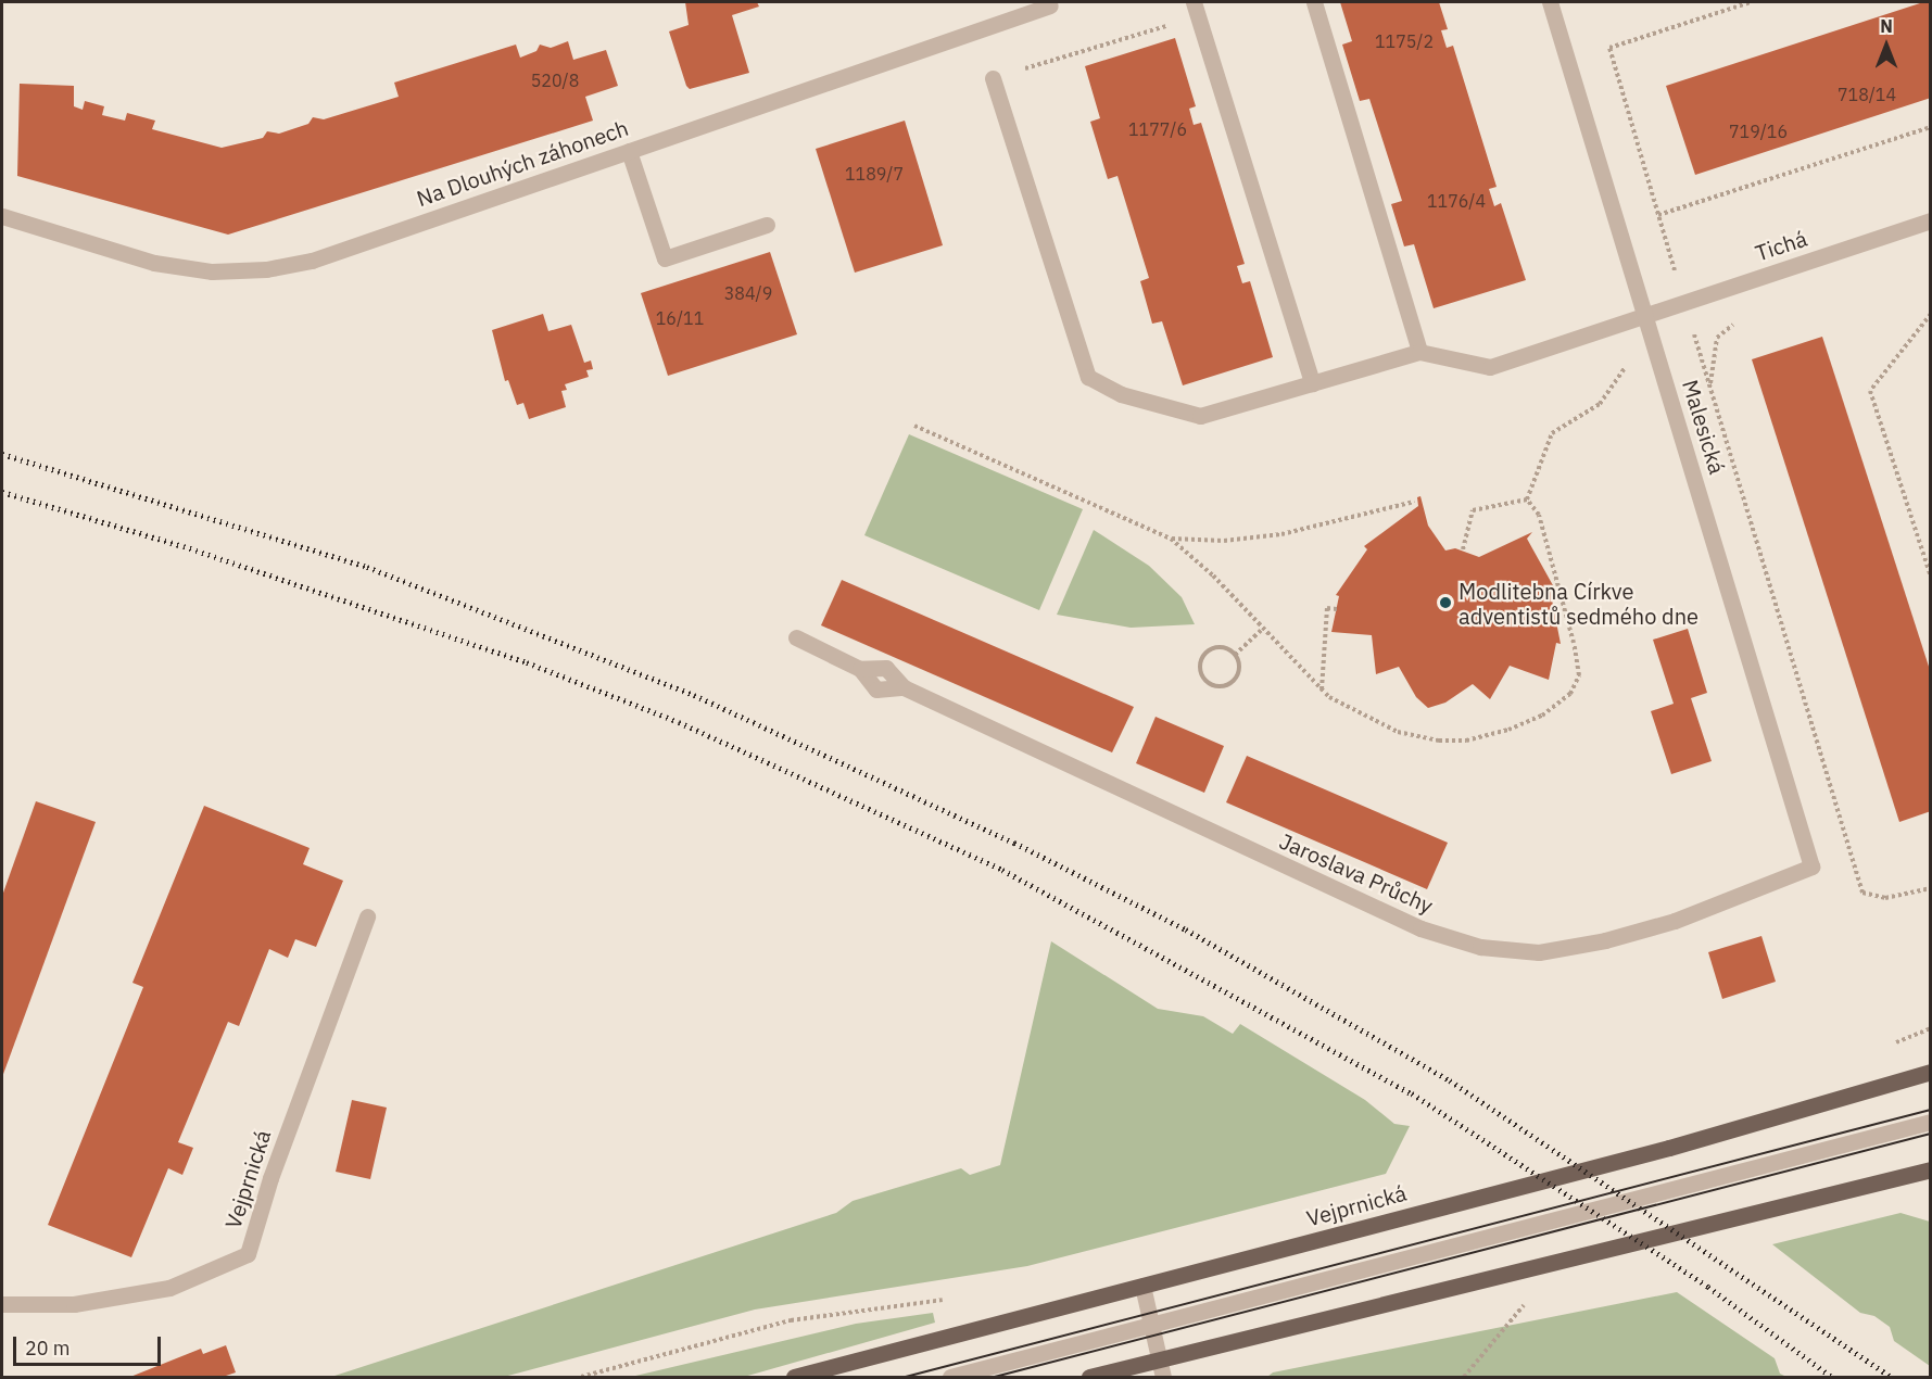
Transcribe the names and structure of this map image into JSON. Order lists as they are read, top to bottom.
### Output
{
  "streets": {
    "main road": ["Vejprnická"],
    "street": [
      "Na Dlouhých záhonech",
      "Tichá",
      "Malesická",
      "Jaroslava Průchy"
    ]
  },
  "crossings": [
    ["Tichá", "Malesická"],
    ["Malesická", "Jaroslava Průchy"]
  ],
  "places": ["Modlitebna Církve adventistů sedmého dne"],
  "house_numbers": [
    "1175/2",
    "520/8",
    "718/14",
    "1177/6",
    "719/16",
    "1189/7",
    "1176/4",
    "384/9",
    "16/11"
  ],
  "scale_bar": "20 m",
  "north": "top"
}
